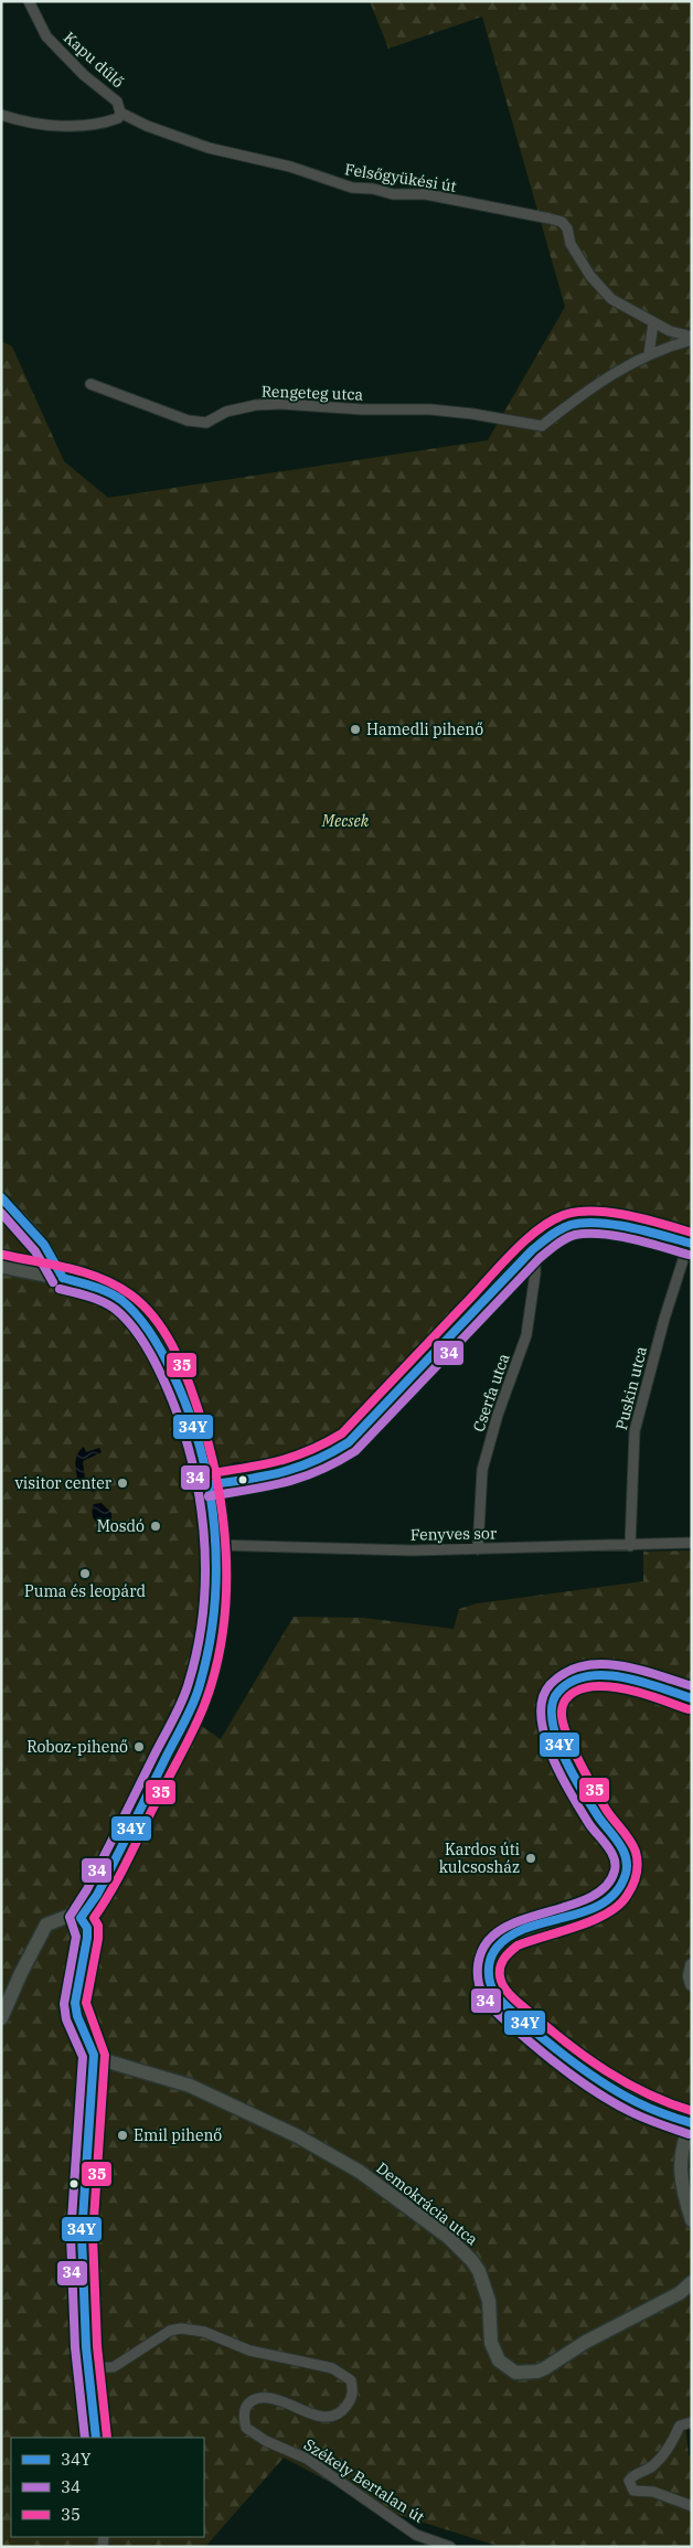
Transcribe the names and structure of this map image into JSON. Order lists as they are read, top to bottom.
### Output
{
  "streets": {
    "street": [
      "Kapu dűlő",
      "Felsőgyükési út",
      "Rengeteg utca",
      "Puskin utca",
      "Cserfa utca",
      "Fenyves sor",
      "Demokrácia utca",
      "Székely Bertalan út"
    ]
  },
  "crossings": [
    ["Kapu dűlő", "Felsőgyükési út"],
    ["Puskin utca", "Fenyves sor"],
    ["Cserfa utca", "Fenyves sor"]
  ],
  "parks": ["Mecsek"],
  "places": [
    "Hamedli pihenő",
    "visitor center",
    "Mosdó",
    "Puma és leopárd",
    "Roboz-pihenő",
    "Kardos úti kulcsosház",
    "Emil pihenő"
  ],
  "lines": ["transit line 34Y", "transit line 35", "transit line 34"],
  "legend": ["34Y", "34", "35"]
}
